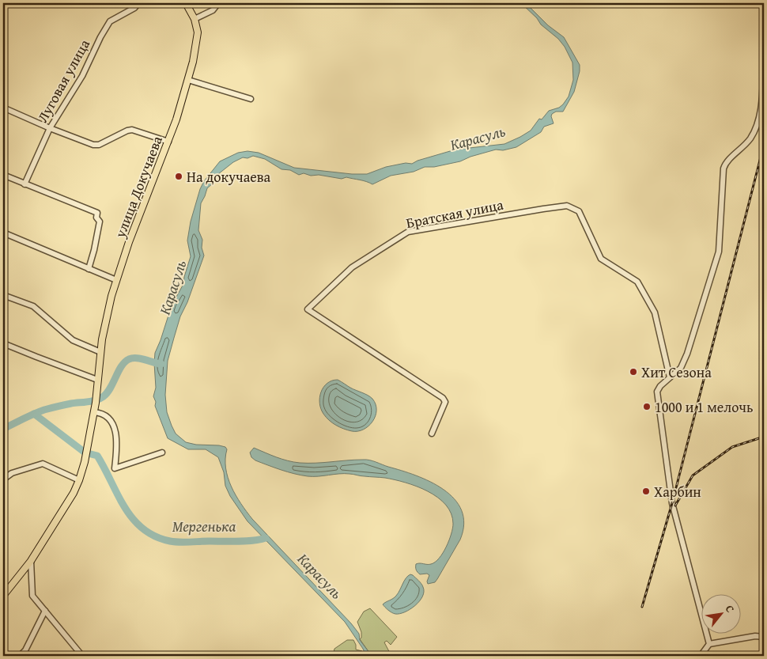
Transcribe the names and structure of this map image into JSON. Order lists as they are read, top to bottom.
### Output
{
  "streets": {
    "main road": ["улица Докучаева"],
    "street": ["Луговая улица", "Братская улица"]
  },
  "water": ["Карасуль", "Мергенька"],
  "places": [
    "На докучаева",
    "Хит Сезона",
    "1000 и 1 мелочь",
    "Харбин"
  ],
  "north": "top right"
}
